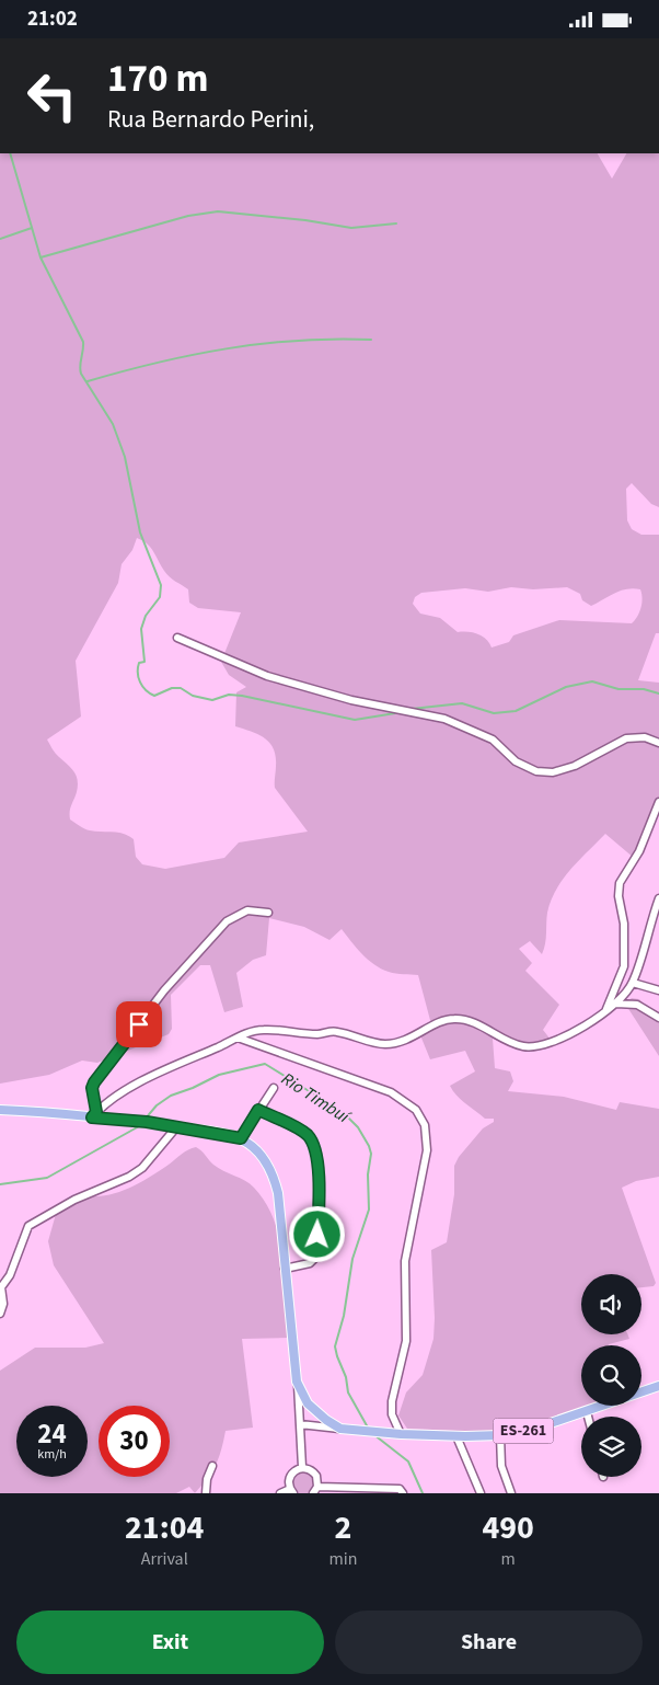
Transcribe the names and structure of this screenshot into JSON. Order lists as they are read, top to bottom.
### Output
{
  "streets": {
    "main road": ["ES-261"]
  },
  "water": ["Rio Timbuí"],
  "page": {
    "status": "21:02",
    "turn": ["170 m", "Rua Bernardo Perini,"],
    "speed": "24 km/h",
    "limit": "30",
    "eta": [
      "21:04",
      "Arrival",
      "2",
      "min",
      "490",
      "m"
    ],
    "buttons": ["Exit", "Share"]
  }
}
